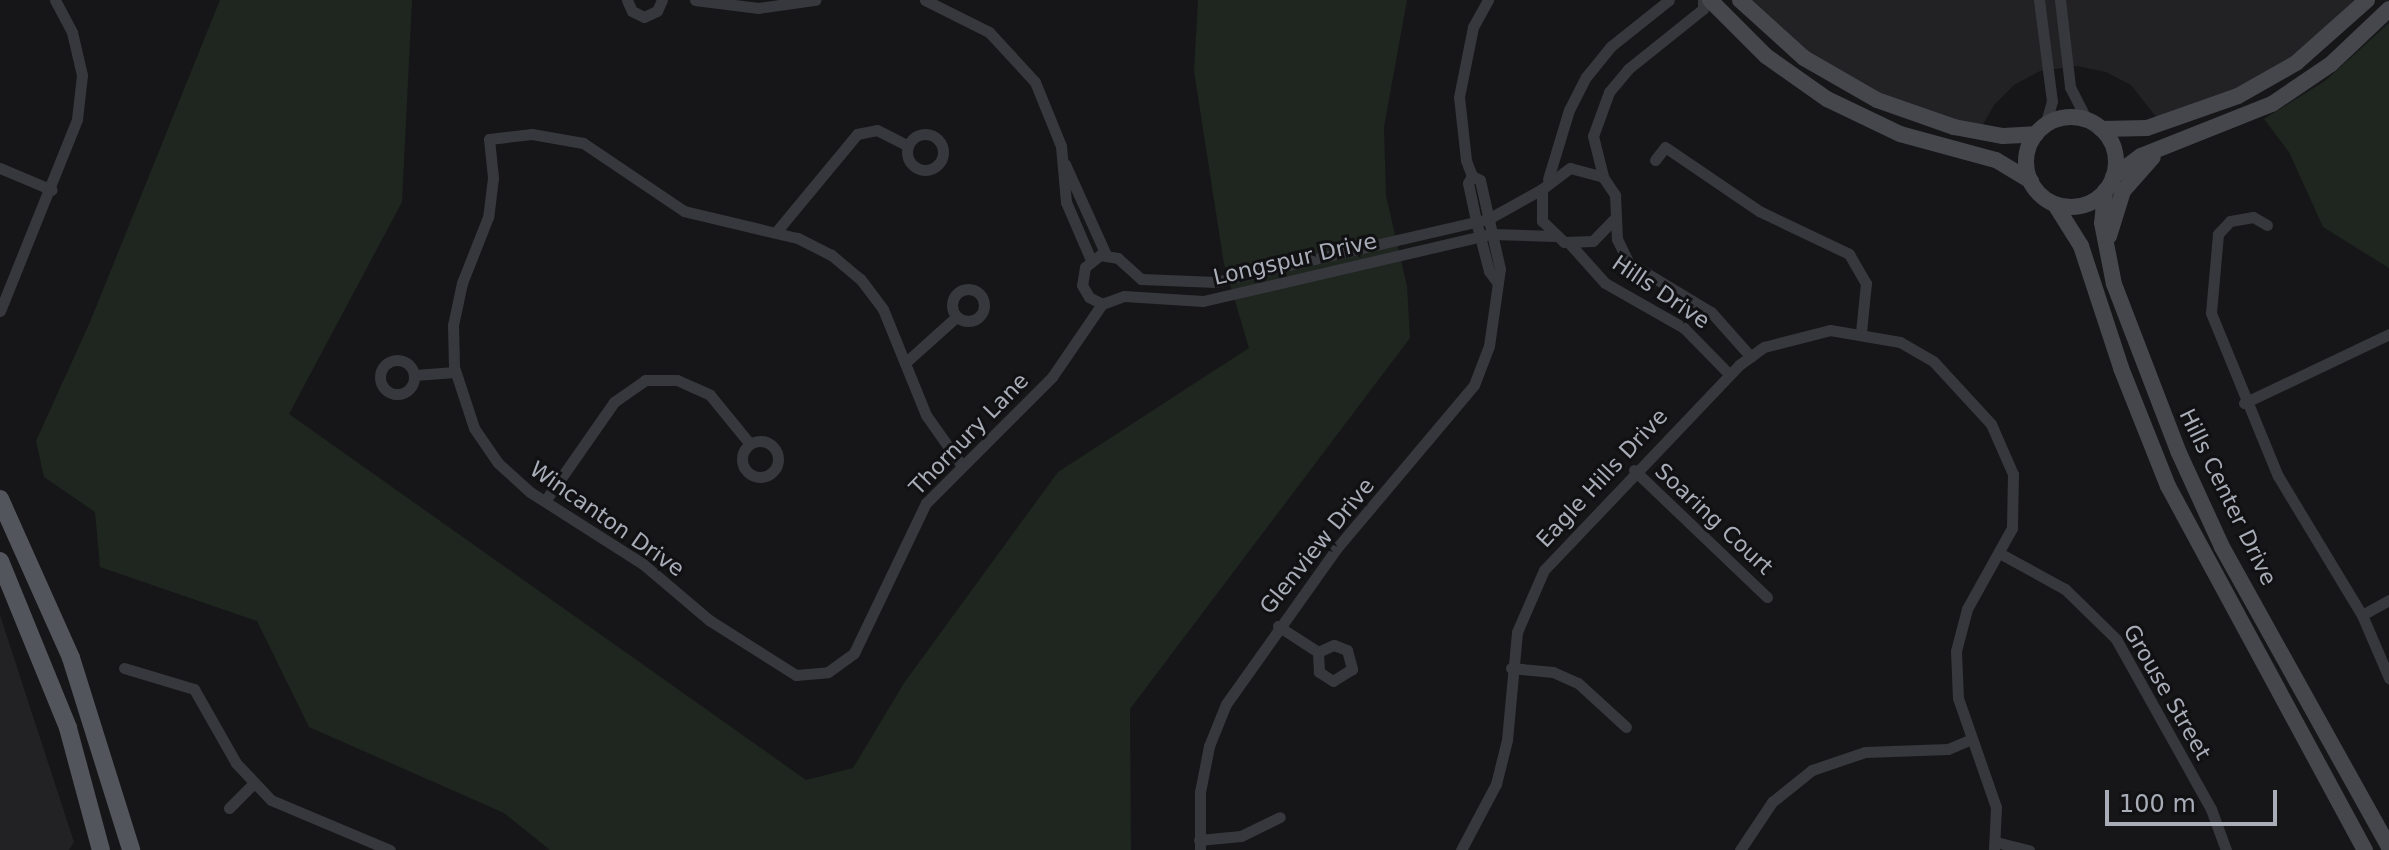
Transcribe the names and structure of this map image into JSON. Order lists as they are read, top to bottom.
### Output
{
  "streets": {
    "main road": ["Hills Center Drive"],
    "street": [
      "Longspur Drive",
      "Hills Drive",
      "Thornury Lane",
      "Eagle Hills Drive",
      "Wincanton Drive",
      "Soaring Court",
      "Glenview Drive",
      "Grouse Street"
    ]
  },
  "crossings": [
    ["Longspur Drive", "Hills Drive"],
    ["Longspur Drive", "Thornury Lane"],
    ["Longspur Drive", "Glenview Drive"],
    ["Hills Drive", "Eagle Hills Drive"],
    ["Thornury Lane", "Wincanton Drive"],
    ["Eagle Hills Drive", "Soaring Court"],
    ["Eagle Hills Drive", "Grouse Street"]
  ],
  "scale_bar": "100 m"
}
